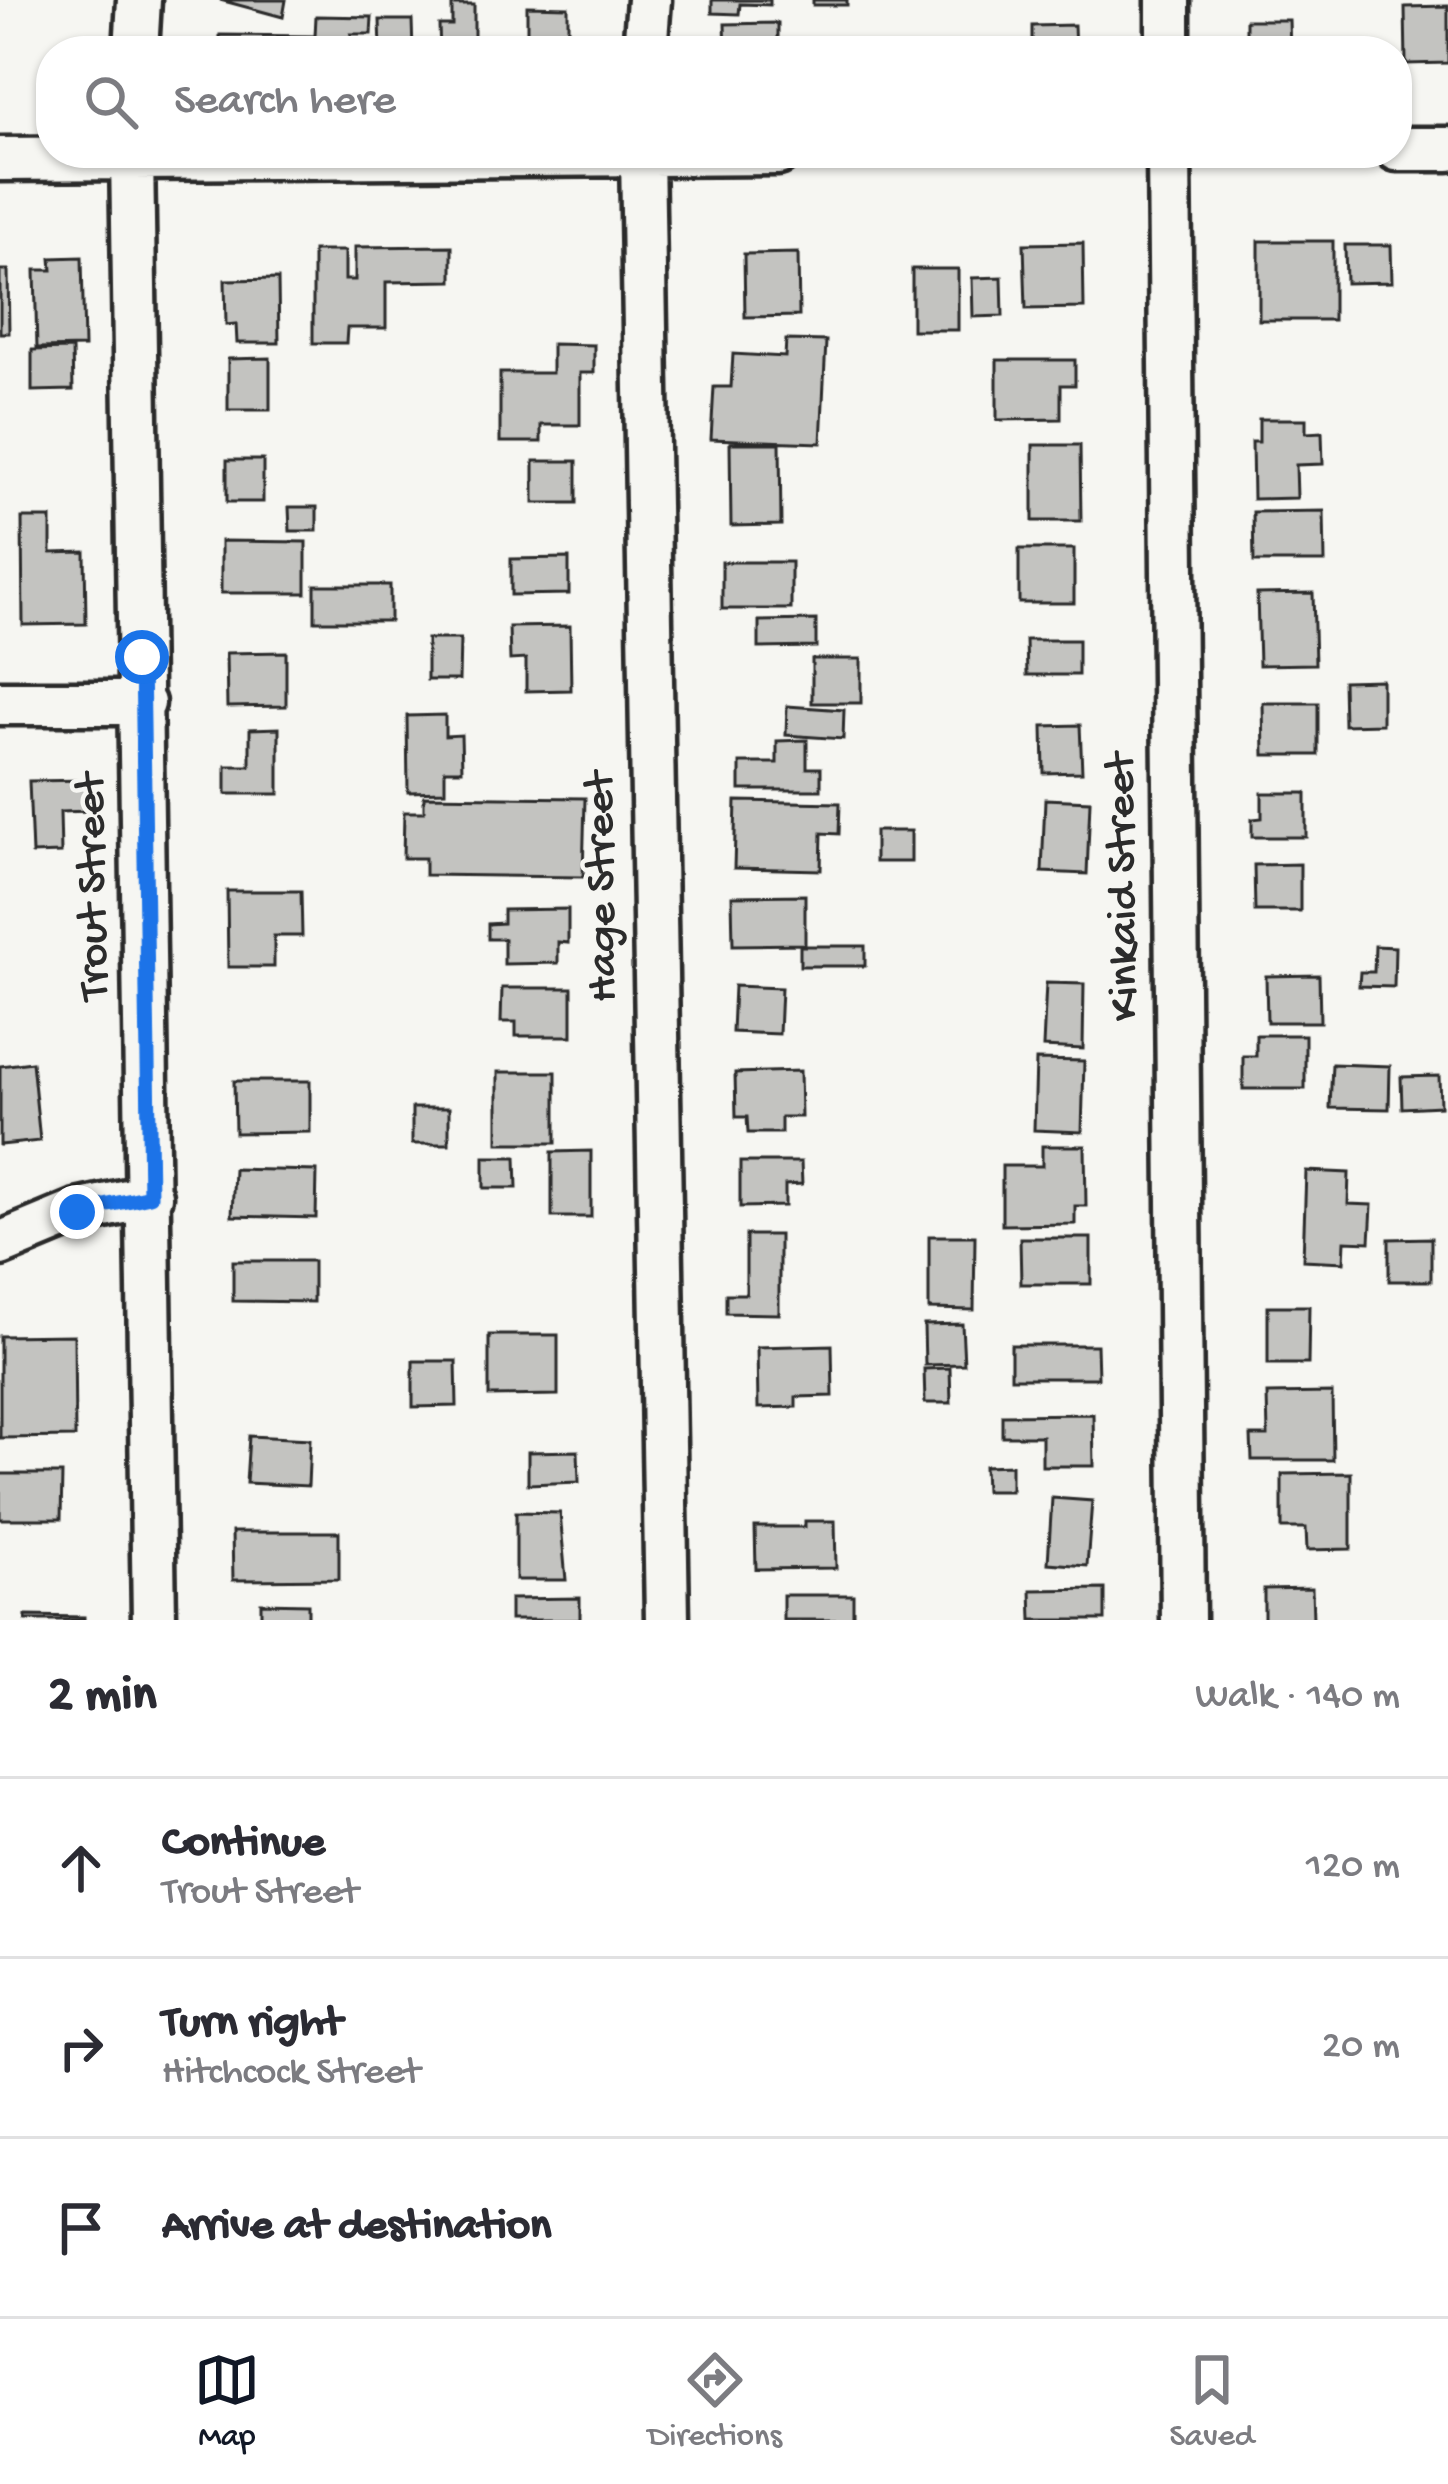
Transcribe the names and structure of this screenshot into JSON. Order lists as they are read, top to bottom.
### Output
{
  "streets": {
    "street": ["Trout Street", "Hage Street", "Kinkaid Street"]
  },
  "page": {
    "search": "Search here",
    "heading": ["2 min", "Walk · 140 m"],
    "list": [
      ["Continue", "Trout Street", "120 m"],
      ["Turn right", "Hitchcock Street", "20 m"],
      "Arrive at destination"
    ],
    "nav": ["Map", "Directions", "Saved"]
  }
}
